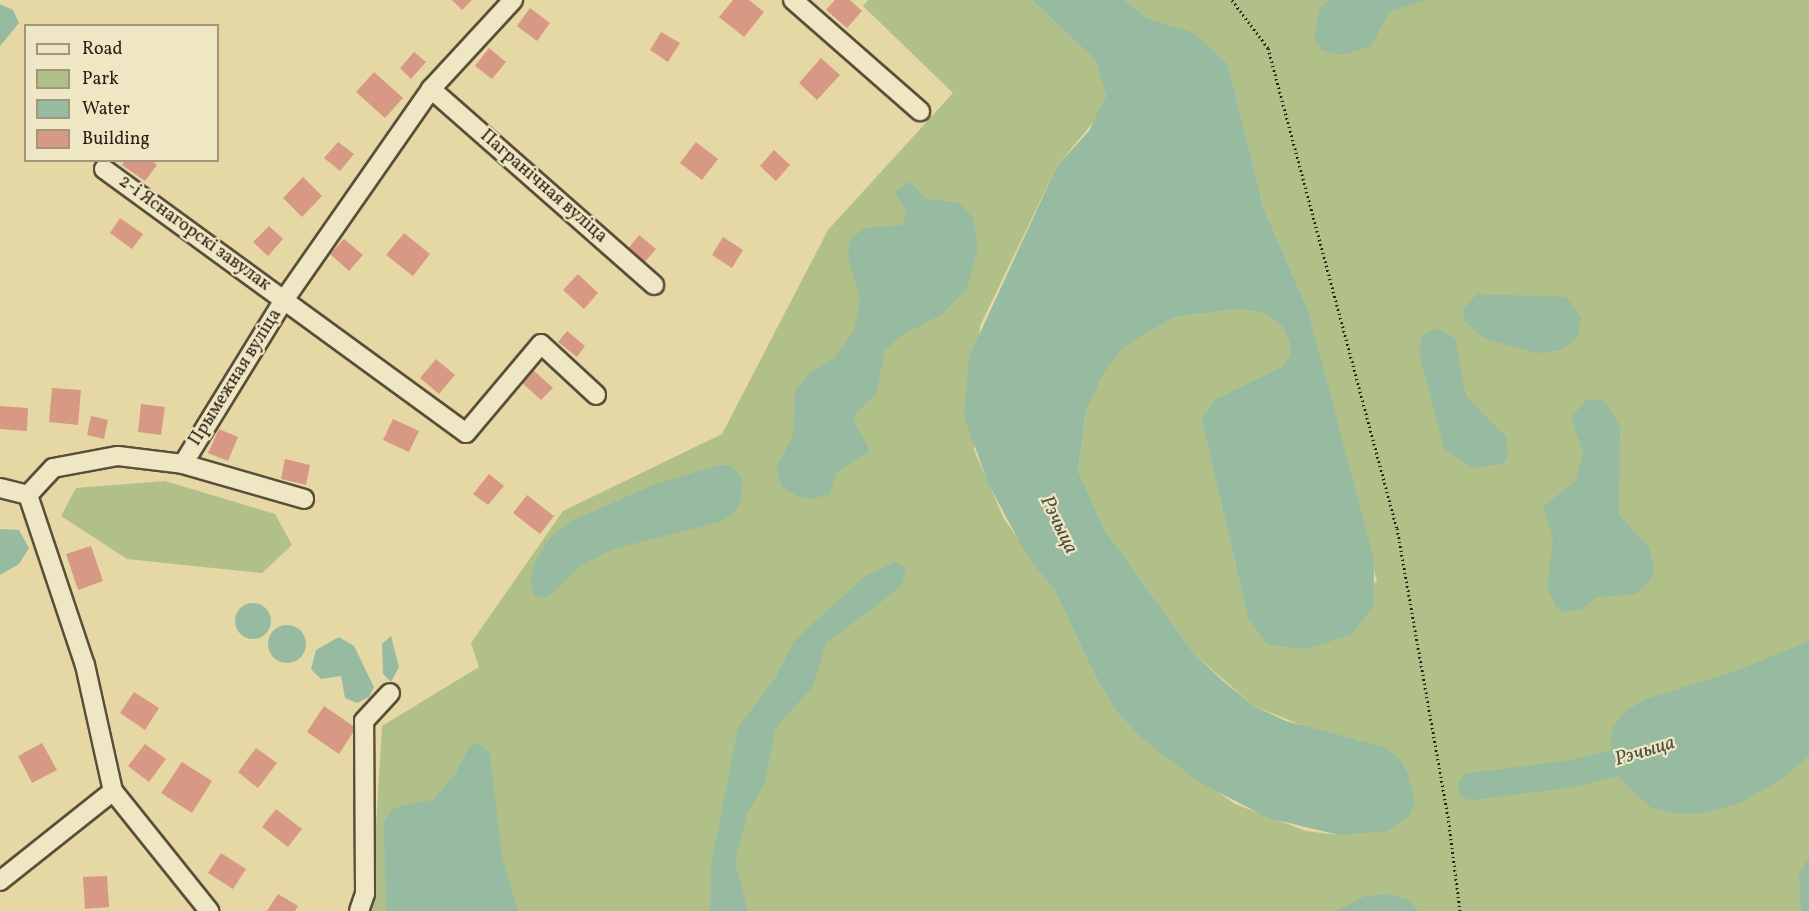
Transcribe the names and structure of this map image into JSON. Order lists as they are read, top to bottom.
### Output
{
  "streets": {
    "street": ["Пагранічная вуліца", "2-і Яснагорскі завулак", "Прымежная вуліца"]
  },
  "crossings": [
    ["Пагранічная вуліца", "Прымежная вуліца"],
    ["2-і Яснагорскі завулак", "Прымежная вуліца"]
  ],
  "water": ["Рэчыца"],
  "legend": [
    "Road",
    "Park",
    "Water",
    "Building"
  ]
}
